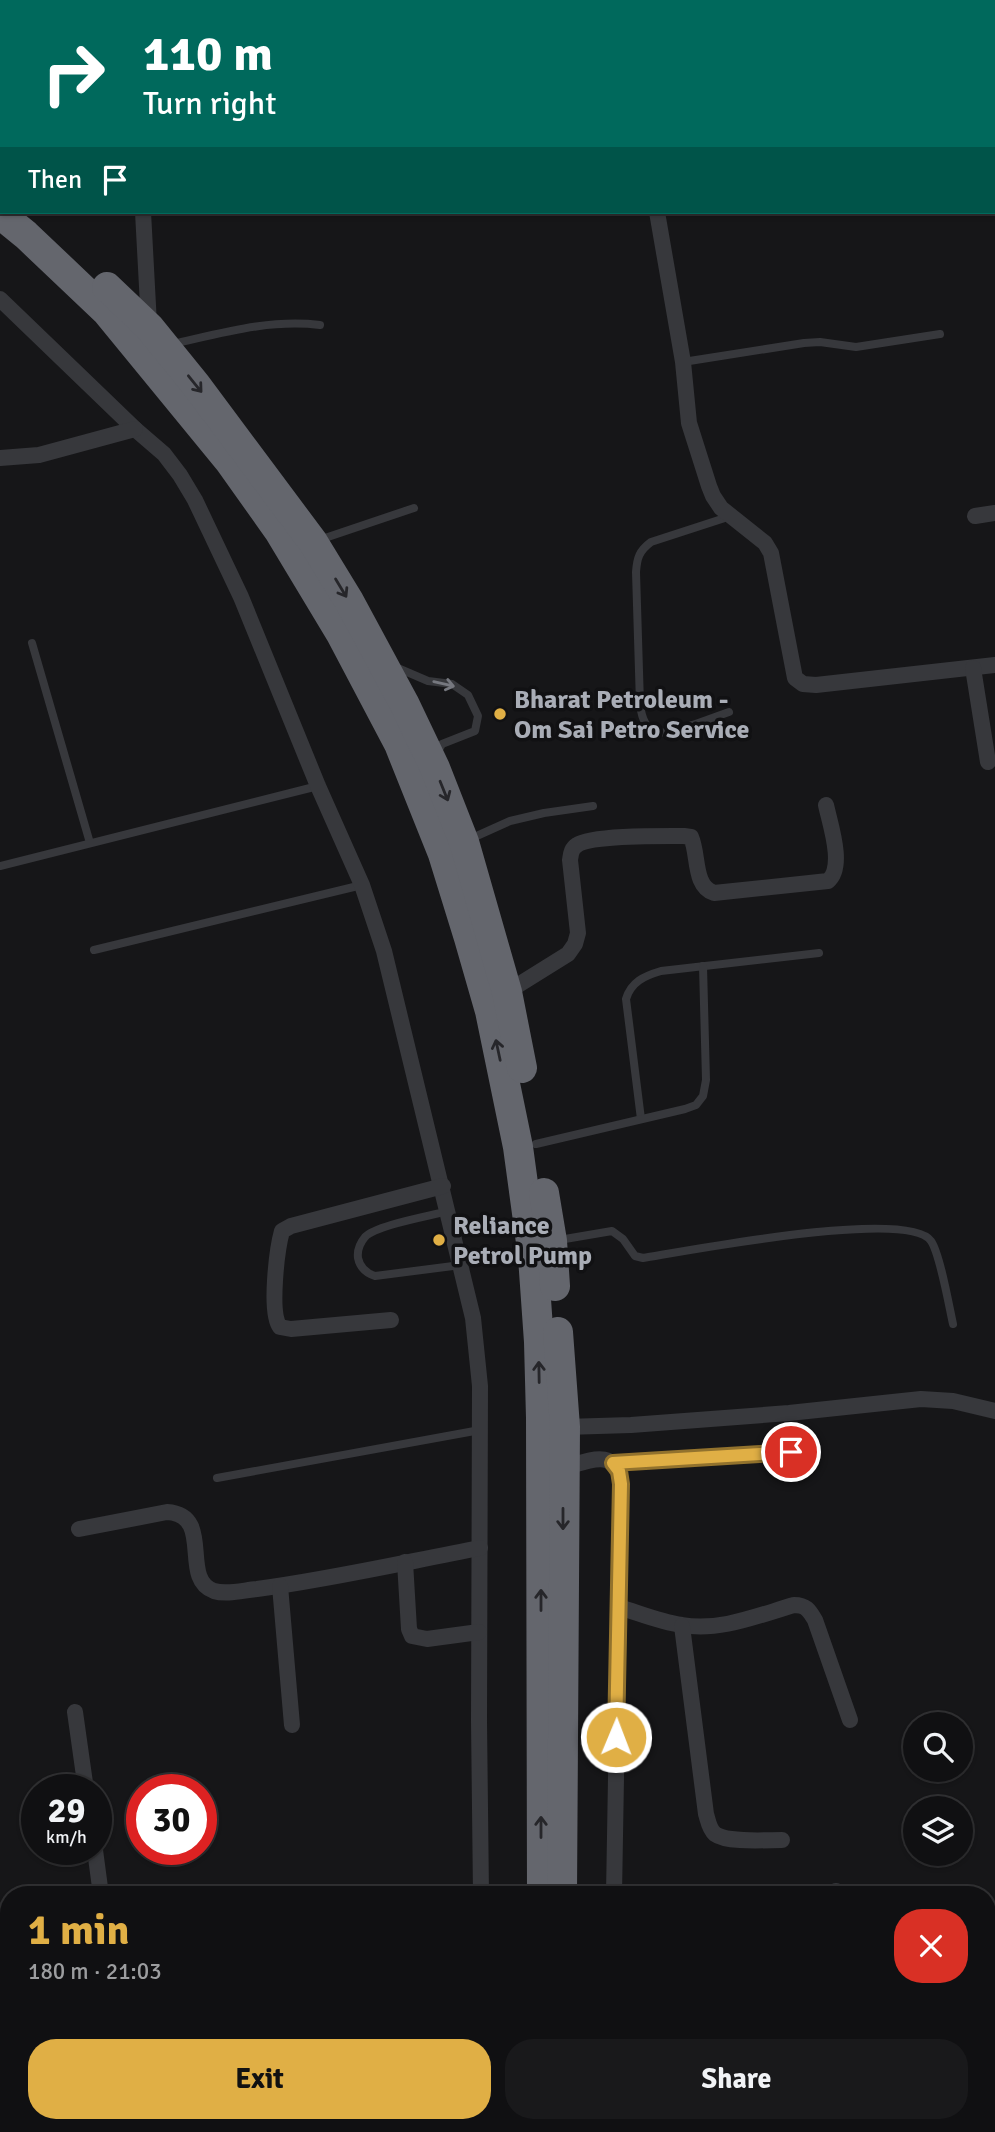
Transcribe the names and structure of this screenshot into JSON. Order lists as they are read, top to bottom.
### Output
{
  "places": ["Bharat Petroleum - Om Sai Petro Service", "Reliance Petrol Pump"],
  "page": {
    "turn": ["110 m", "Turn right"],
    "then": "Then",
    "speed": "29 km/h",
    "limit": "30",
    "heading": ["1 min", "180 m · 21:03"],
    "buttons": ["Exit", "Share"]
  }
}
